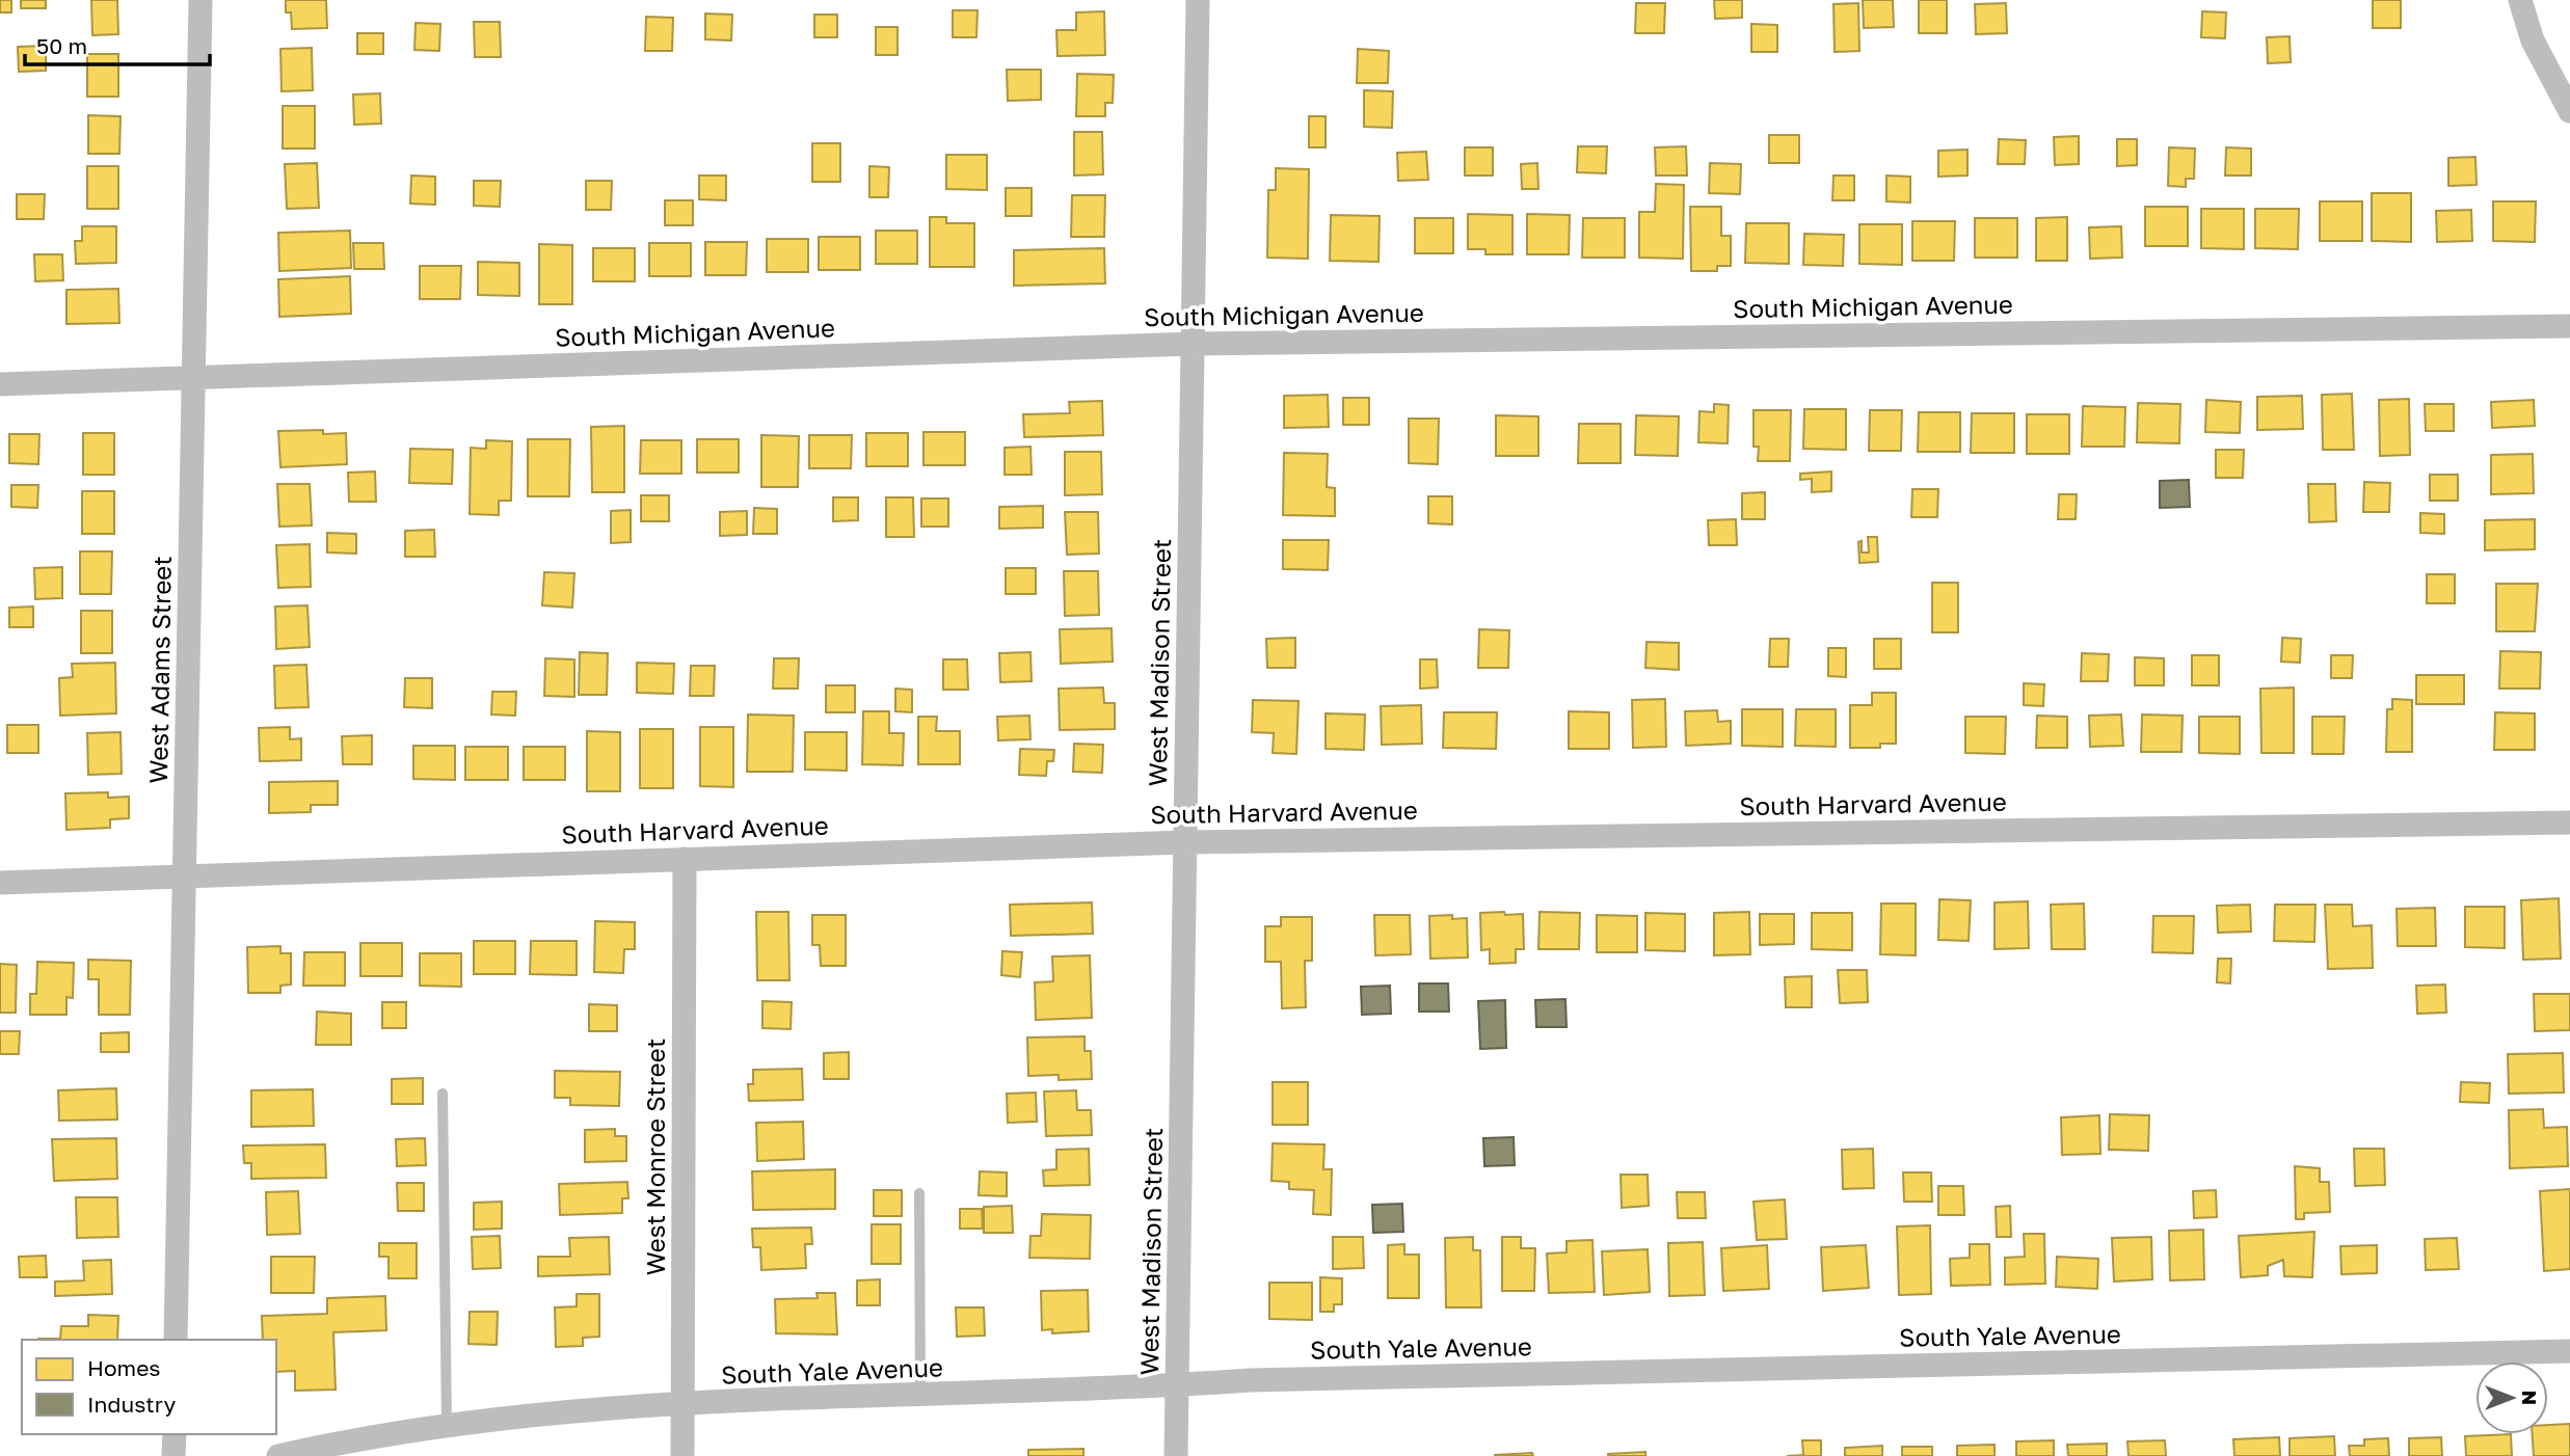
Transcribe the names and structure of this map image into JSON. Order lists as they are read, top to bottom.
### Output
{
  "streets": {
    "street": [
      "South Michigan Avenue",
      "West Madison Street",
      "West Adams Street",
      "South Harvard Avenue",
      "West Monroe Street",
      "South Yale Avenue"
    ]
  },
  "crossings": [
    ["South Michigan Avenue", "West Madison Street"],
    ["South Michigan Avenue", "West Adams Street"],
    ["West Madison Street", "South Harvard Avenue"],
    ["West Madison Street", "South Yale Avenue"],
    ["West Adams Street", "South Harvard Avenue"],
    ["South Harvard Avenue", "West Monroe Street"],
    ["West Monroe Street", "South Yale Avenue"]
  ],
  "legend": ["Homes", "Industry"],
  "scale_bar": "50 m",
  "north": "right"
}
